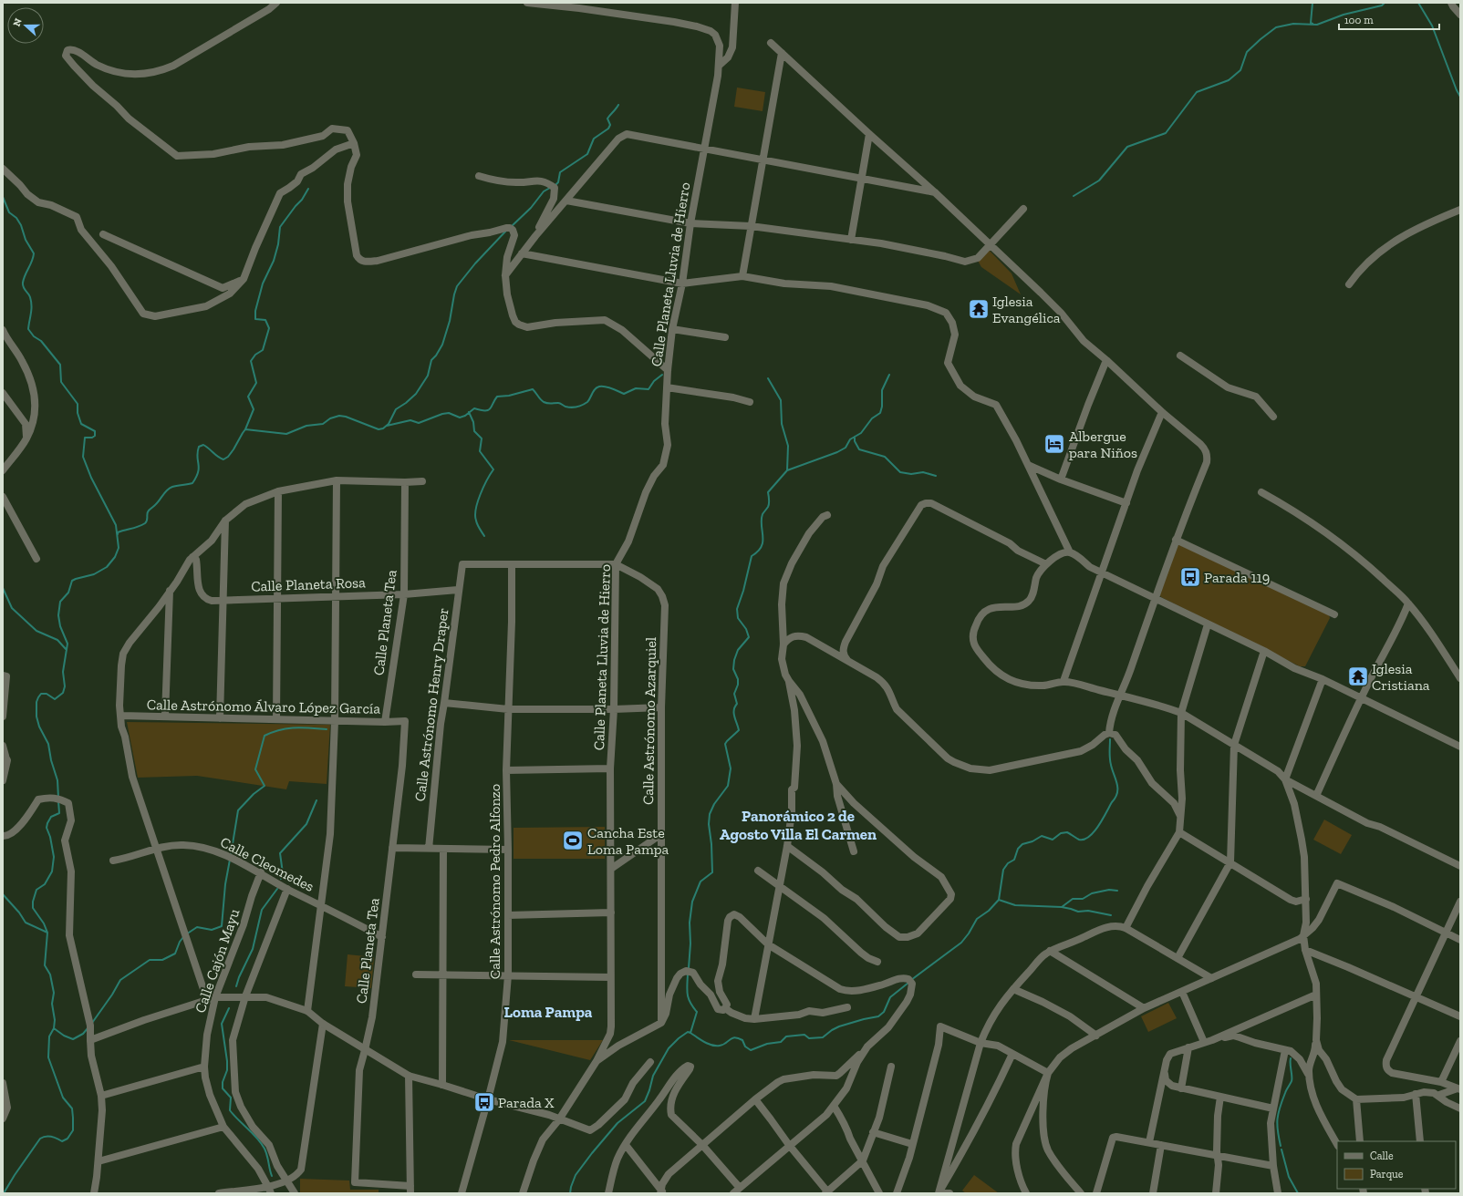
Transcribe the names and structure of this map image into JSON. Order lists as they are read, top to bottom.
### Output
{
  "streets": {
    "street": [
      "Calle Planeta Lluvia de Hierro",
      "Calle Planeta Rosa",
      "Calle Planeta Tea",
      "Calle Astrónomo Henry Draper",
      "Calle Astrónomo Álvaro López García",
      "Calle Astrónomo Azarquiel",
      "Calle Cleomedes",
      "Calle Astrónomo Pedro Alfonzo",
      "Calle Cajón Mayu"
    ]
  },
  "crossings": [
    ["Calle Planeta Lluvia de Hierro", "Calle Astrónomo Azarquiel"],
    ["Calle Planeta Rosa", "Calle Planeta Tea"],
    ["Calle Planeta Rosa", "Calle Astrónomo Henry Draper"],
    ["Calle Planeta Tea", "Calle Astrónomo Álvaro López García"],
    ["Calle Planeta Tea", "Calle Cleomedes"],
    ["Calle Astrónomo Henry Draper", "Calle Astrónomo Pedro Alfonzo"],
    ["Calle Cleomedes", "Calle Cajón Mayu"]
  ],
  "districts": ["Panorámico 2 de Agosto Villa El Carmen", "Loma Pampa"],
  "places": {
    "temple": ["Iglesia Evangélica", "Iglesia Cristiana"],
    "hotel": ["Albergue para Niños"],
    "bus stop": ["Parada 119", "Parada X"],
    "sports": ["Cancha Este Loma Pampa"]
  },
  "legend": ["Calle", "Parque"],
  "scale_bar": "100 m",
  "north": "left"
}
